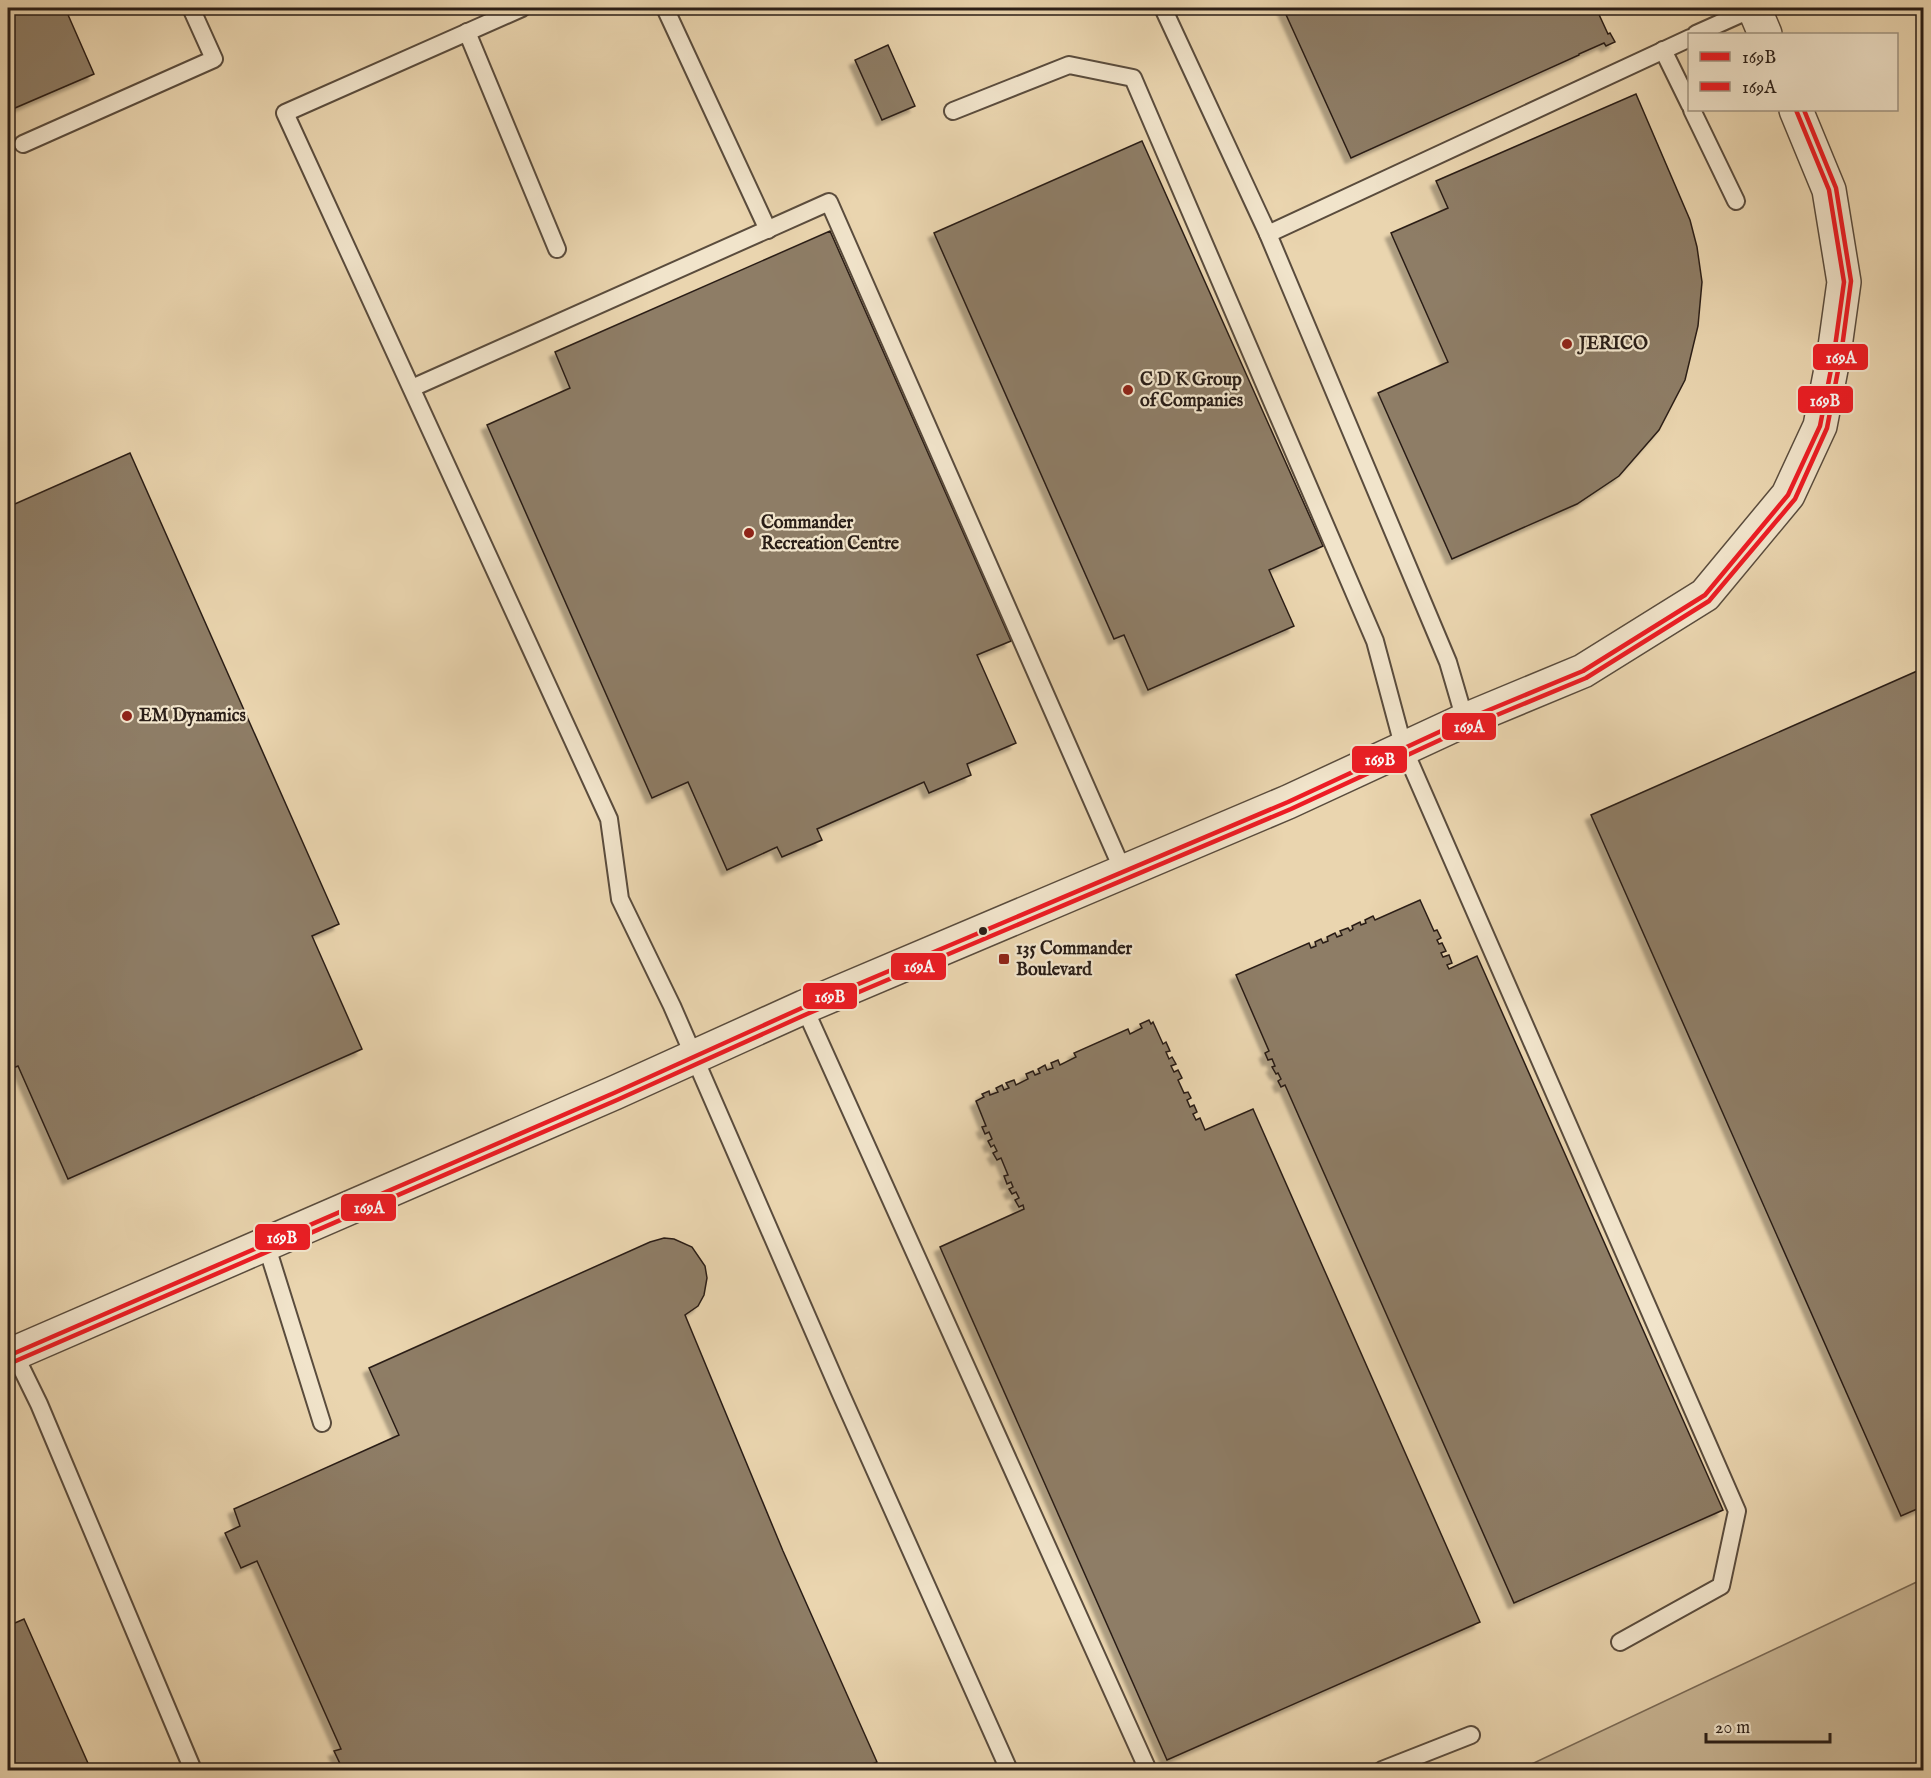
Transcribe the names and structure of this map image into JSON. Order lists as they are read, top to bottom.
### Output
{
  "places": {
    "other": [
      "JERICO",
      "C D K Group of Companies",
      "Commander Recreation Centre",
      "EM Dynamics"
    ],
    "transit": ["135 Commander Boulevard"]
  },
  "lines": ["transit line 169B", "transit line 169A"],
  "legend": ["169B", "169A"],
  "scale_bar": "20 m"
}
